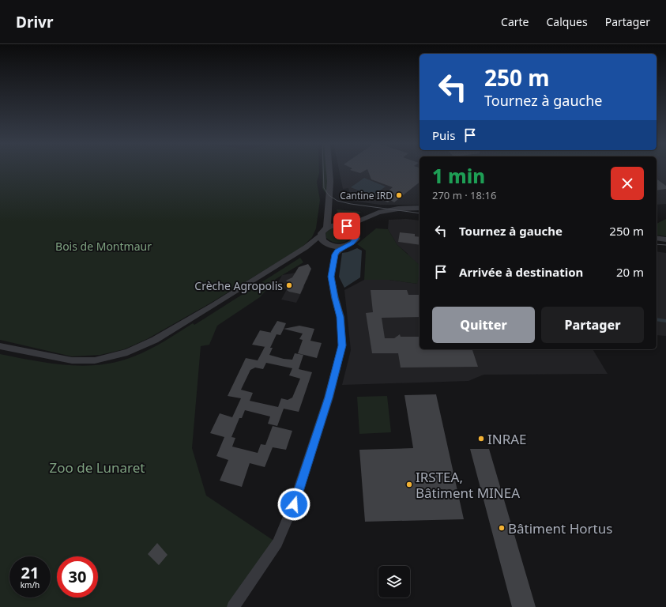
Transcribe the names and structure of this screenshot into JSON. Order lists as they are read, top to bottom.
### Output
{
  "parks": ["Bois de Montmaur", "Zoo de Lunaret"],
  "places": [
    "Cantine IRD",
    "Crèche Agropolis",
    "INRAE",
    "IRSTEA, Bâtiment MINEA",
    "Bâtiment Hortus"
  ],
  "page": {
    "header": "Drivr",
    "nav": ["Carte", "Calques", "Partager"],
    "turn": ["250 m", "Tournez à gauche"],
    "then": "Puis",
    "heading": ["1 min", "270 m · 18:16"],
    "list": [
      {
        "name": "Tournez à gauche",
        "value": "250 m"
      },
      {
        "name": "Arrivée à destination",
        "value": "20 m"
      }
    ],
    "buttons": ["Quitter", "Partager"],
    "speed": "21 km/h",
    "limit": "30"
  }
}
